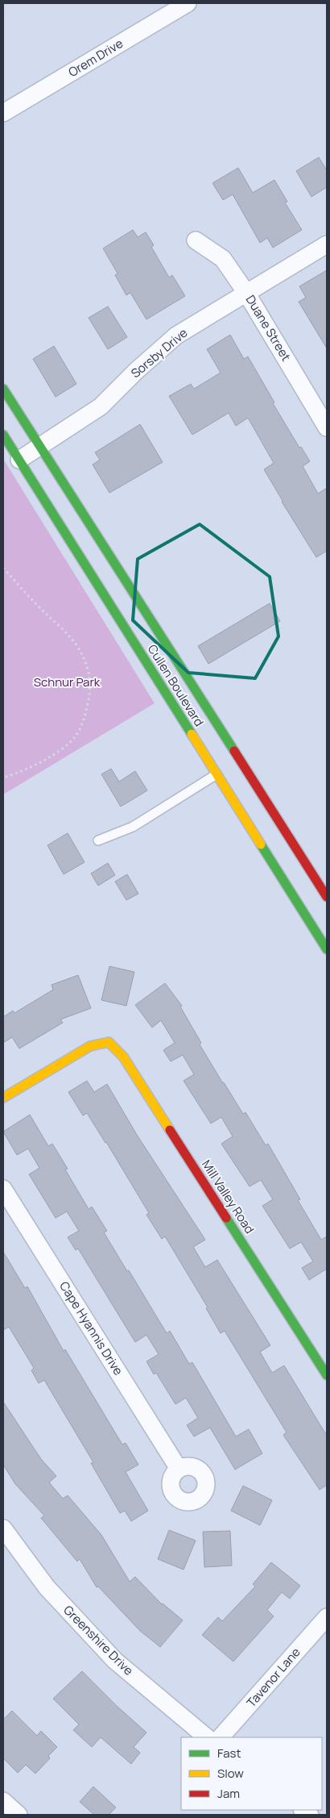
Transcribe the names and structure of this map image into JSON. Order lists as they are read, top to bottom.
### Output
{
  "streets": {
    "main road": ["Cullen Boulevard", "Mill Valley Road"],
    "street": [
      "Orem Drive",
      "Duane Street",
      "Sorsby Drive",
      "Cape Hyannis Drive",
      "Greenshire Drive",
      "Tavenor Lane"
    ]
  },
  "crossings": [
    ["Duane Street", "Sorsby Drive"],
    ["Sorsby Drive", "Cullen Boulevard"]
  ],
  "parks": ["Schnur Park"],
  "legend": ["Fast", "Slow", "Jam"]
}
